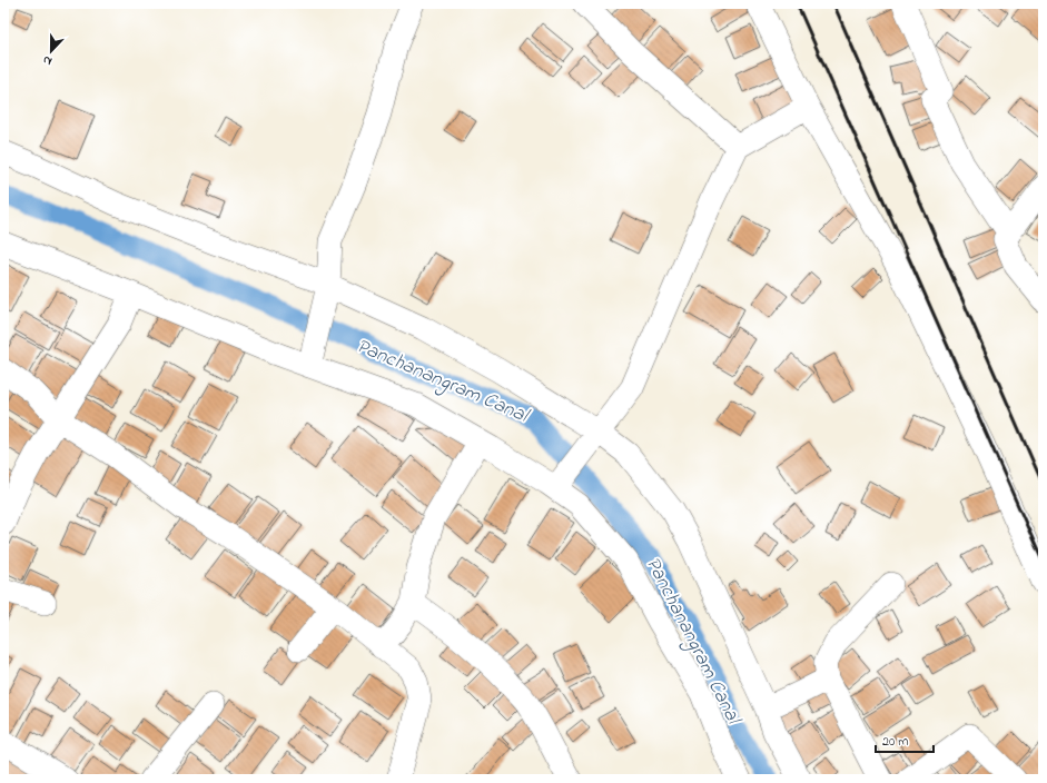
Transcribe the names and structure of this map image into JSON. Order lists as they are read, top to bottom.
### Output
{
  "water": ["Panchanangram Canal"],
  "scale_bar": "20 m",
  "north": "bottom"
}
